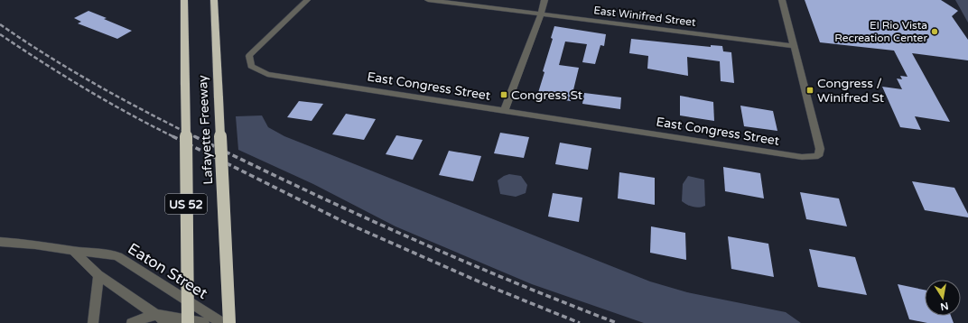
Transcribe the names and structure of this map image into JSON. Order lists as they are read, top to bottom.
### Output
{
  "streets": {
    "highway": ["Lafayette Freeway", "US 52"],
    "street": ["East Winifred Street", "East Congress Street", "Eaton Street"]
  },
  "crossings": [
    ["East Winifred Street", "East Congress Street"]
  ],
  "places": {
    "other": ["El Rio Vista Recreation Center"],
    "transit": ["Congress / Winifred St", "Congress St"]
  },
  "north": "bottom"
}
